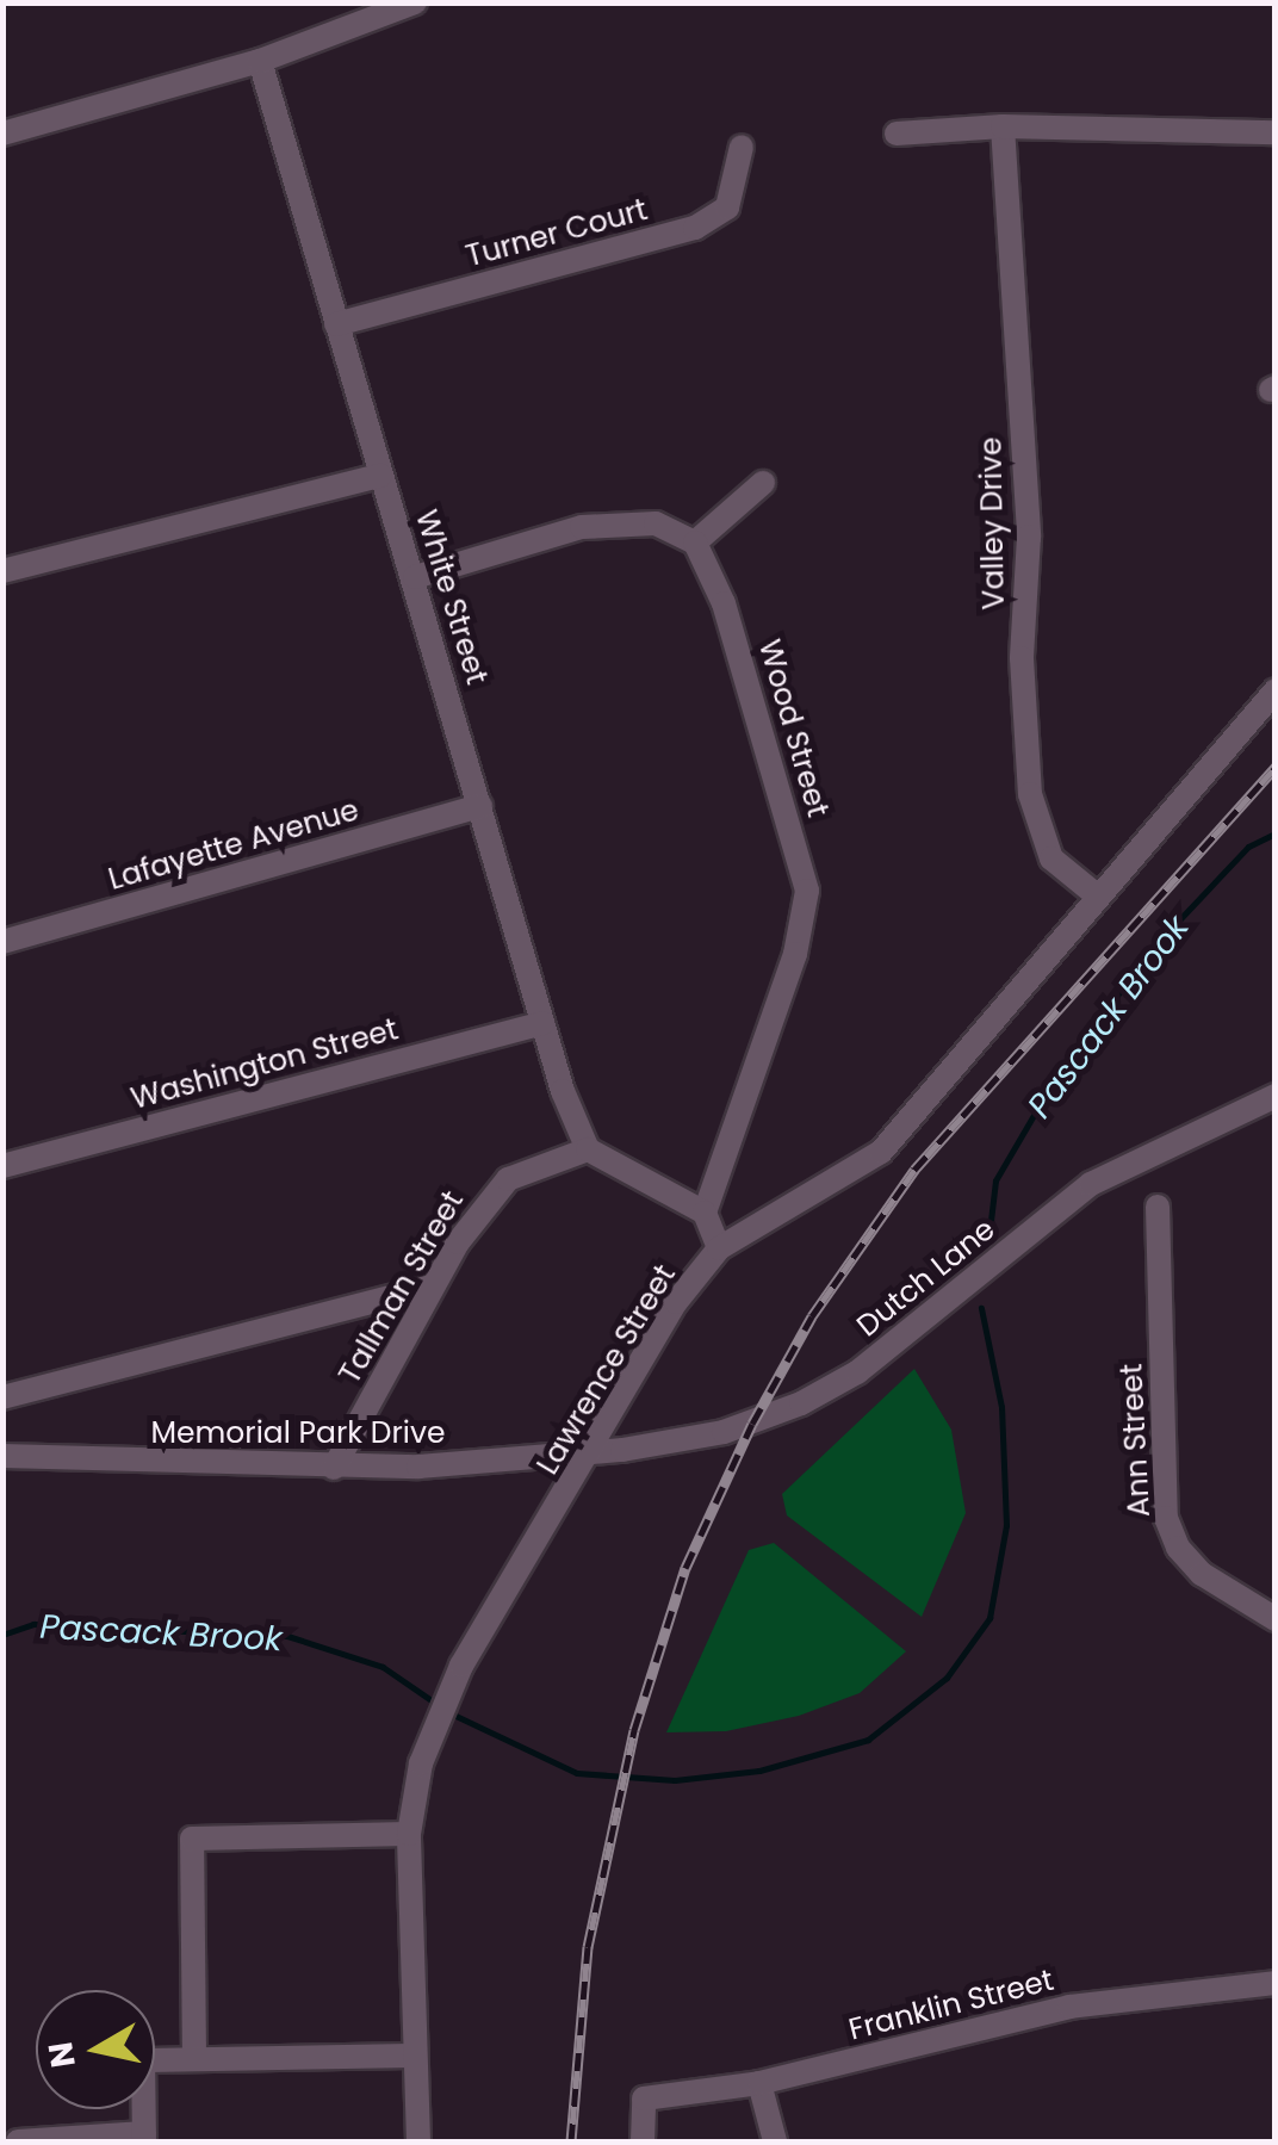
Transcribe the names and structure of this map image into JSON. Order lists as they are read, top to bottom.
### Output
{
  "streets": {
    "street": [
      "Turner Court",
      "Valley Drive",
      "White Street",
      "Wood Street",
      "Lafayette Avenue",
      "Washington Street",
      "Dutch Lane",
      "Tallman Street",
      "Lawrence Street",
      "Memorial Park Drive",
      "Ann Street",
      "Franklin Street"
    ]
  },
  "crossings": [
    ["Turner Court", "White Street"],
    ["Valley Drive", "Lawrence Street"],
    ["White Street", "Lafayette Avenue"],
    ["White Street", "Washington Street"],
    ["White Street", "Tallman Street"],
    ["Dutch Lane", "Lawrence Street"],
    ["Dutch Lane", "Memorial Park Drive"],
    ["Tallman Street", "Memorial Park Drive"],
    ["Lawrence Street", "Memorial Park Drive"]
  ],
  "water": ["Pascack Brook"],
  "north": "left"
}
